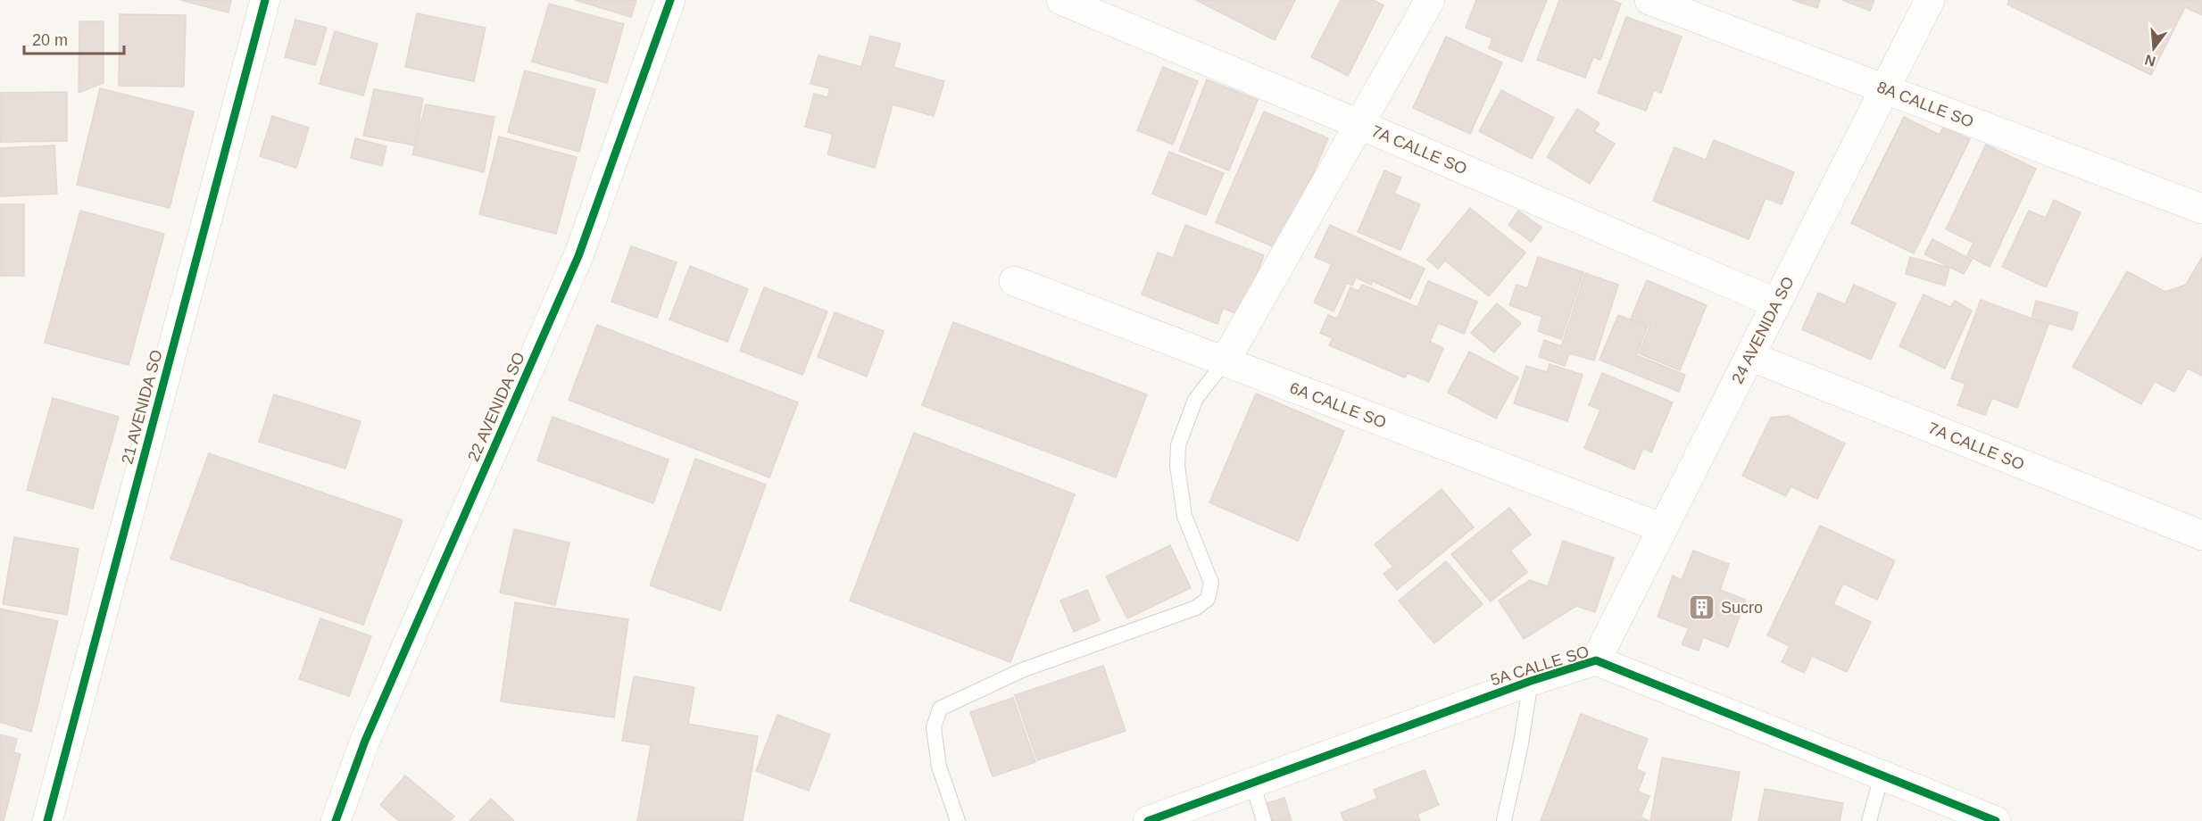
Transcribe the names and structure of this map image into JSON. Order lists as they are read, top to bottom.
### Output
{
  "streets": {
    "street": [
      "8A CALLE SO",
      "7A CALLE SO",
      "24 AVENIDA SO",
      "6A CALLE SO",
      "21 AVENIDA SO",
      "22 AVENIDA SO",
      "5A CALLE SO"
    ]
  },
  "crossings": [
    ["8A CALLE SO", "24 AVENIDA SO"],
    ["7A CALLE SO", "24 AVENIDA SO"],
    ["24 AVENIDA SO", "6A CALLE SO"],
    ["24 AVENIDA SO", "5A CALLE SO"]
  ],
  "places": {
    "building": ["Sucro"]
  },
  "scale_bar": "20 m",
  "north": "bottom"
}
